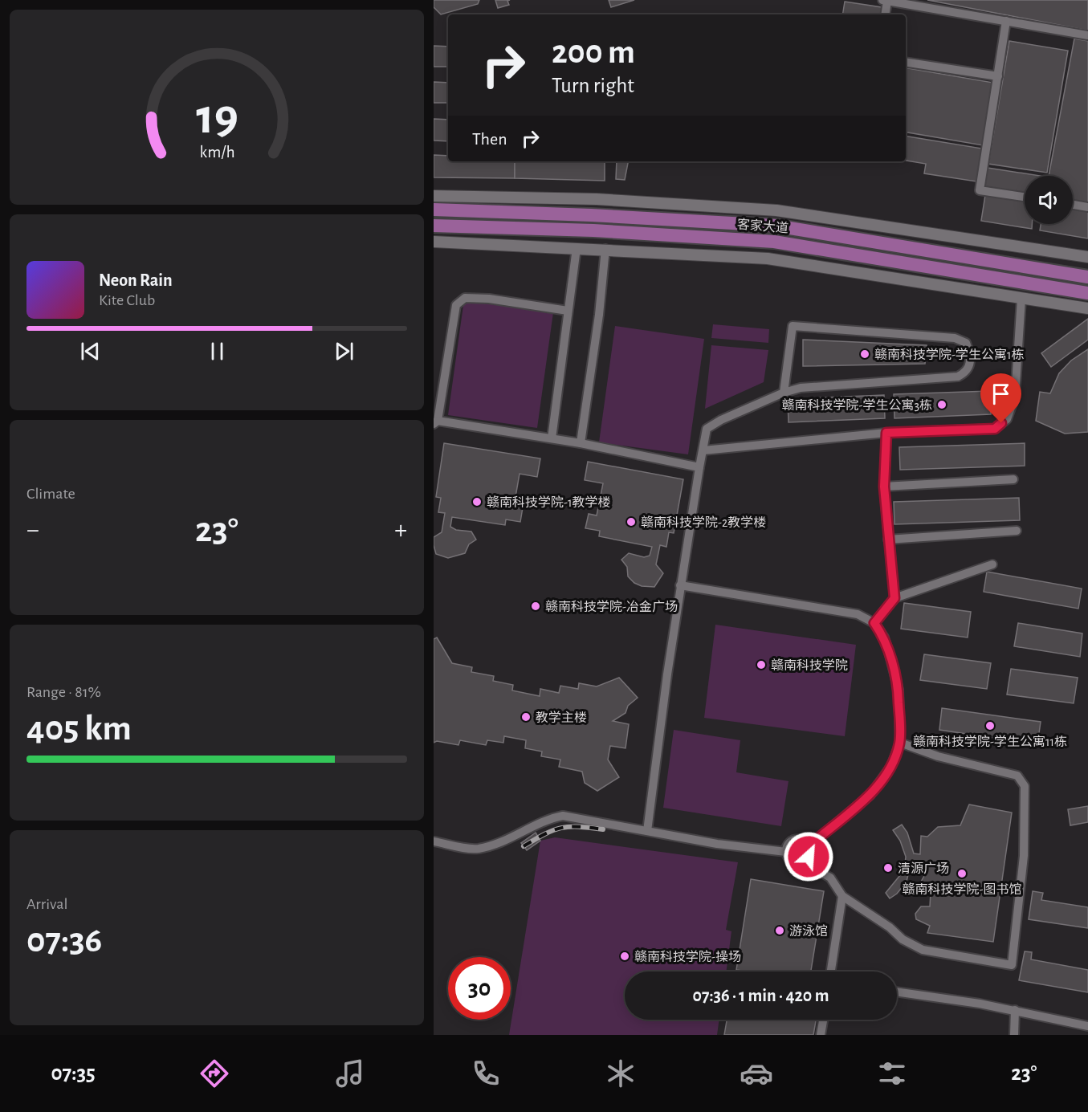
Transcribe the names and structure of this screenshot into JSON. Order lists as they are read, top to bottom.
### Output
{
  "streets": {
    "main road": ["客家大道"]
  },
  "places": [
    "赣南科技学院-学生公寓1栋",
    "赣南科技学院-学生公寓3栋",
    "赣南科技学院-1教学楼",
    "赣南科技学院-2教学楼",
    "赣南科技学院-冶金广场",
    "赣南科技学院",
    "教学主楼",
    "赣南科技学院-学生公寓11栋",
    "清源广场",
    "赣南科技学院-图书馆",
    "游泳馆",
    "赣南科技学院-操场"
  ],
  "page": {
    "turn": ["200 m", "Turn right"],
    "then": "Then",
    "song": ["Neon Rain", "Kite Club"],
    "tile": [
      "Climate",
      ["Range · 81%", "405 km"],
      ["Arrival", "07:36"]
    ],
    "heat": ["−", "23°", "+"],
    "limit": "30",
    "trip": "07:36 · 1 min · 420 m",
    "tabs": ["07:35", "23°"],
    "gauge": ["19", "km/h"]
  }
}
